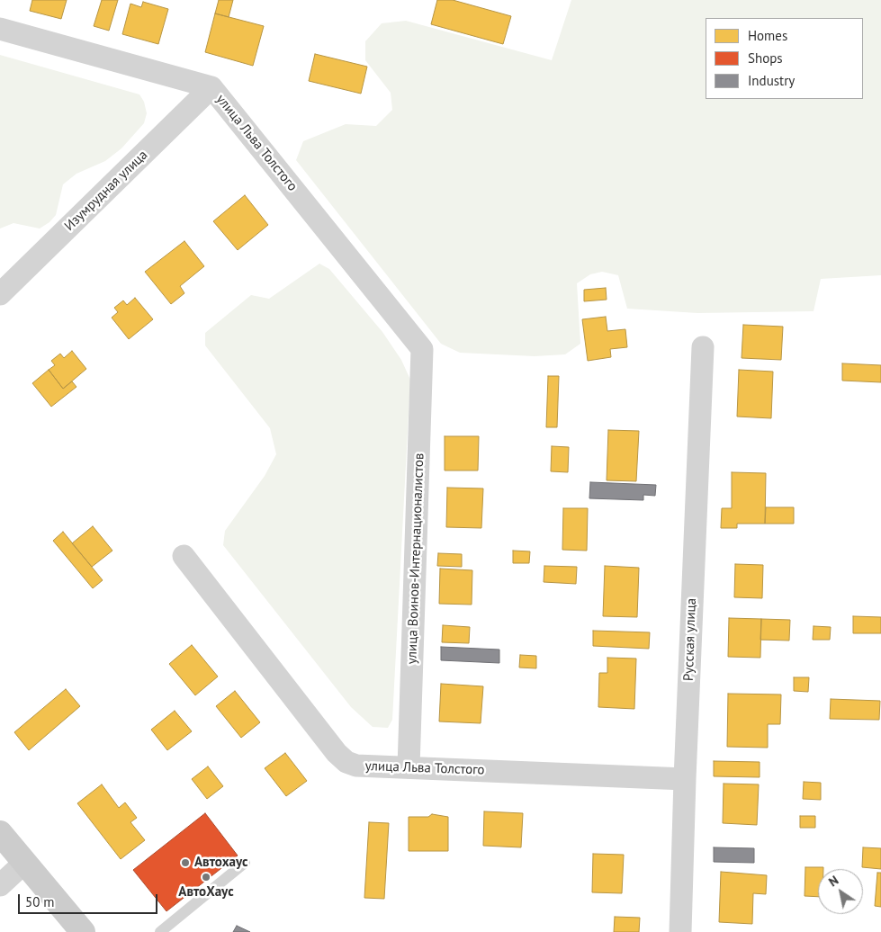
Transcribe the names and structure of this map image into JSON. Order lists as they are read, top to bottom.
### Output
{
  "streets": {
    "street": [
      "улица Льва Толстого",
      "Изумрудная улица",
      "улица Воинов-Интернационалистов",
      "Русская улица"
    ]
  },
  "crossings": [
    ["улица Льва Толстого", "Изумрудная улица"],
    ["улица Льва Толстого", "улица Воинов-Интернационалистов"],
    ["улица Льва Толстого", "Русская улица"]
  ],
  "places": ["Автохаус", "АвтоХаус"],
  "legend": ["Homes", "Shops", "Industry"],
  "scale_bar": "50 m",
  "north": "top left"
}
